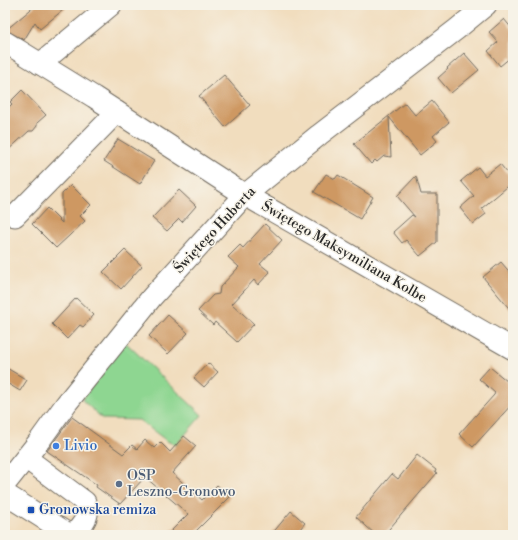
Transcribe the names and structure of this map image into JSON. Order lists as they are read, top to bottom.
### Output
{
  "streets": {
    "street": ["Świętego Huberta", "Świętego Maksymiliana Kolbe"]
  },
  "crossings": [
    ["Świętego Huberta", "Świętego Maksymiliana Kolbe"]
  ],
  "places": {
    "other": ["Livio", "OSP Leszno-Gronowo"],
    "transit": ["Gronowska remiza"]
  }
}
